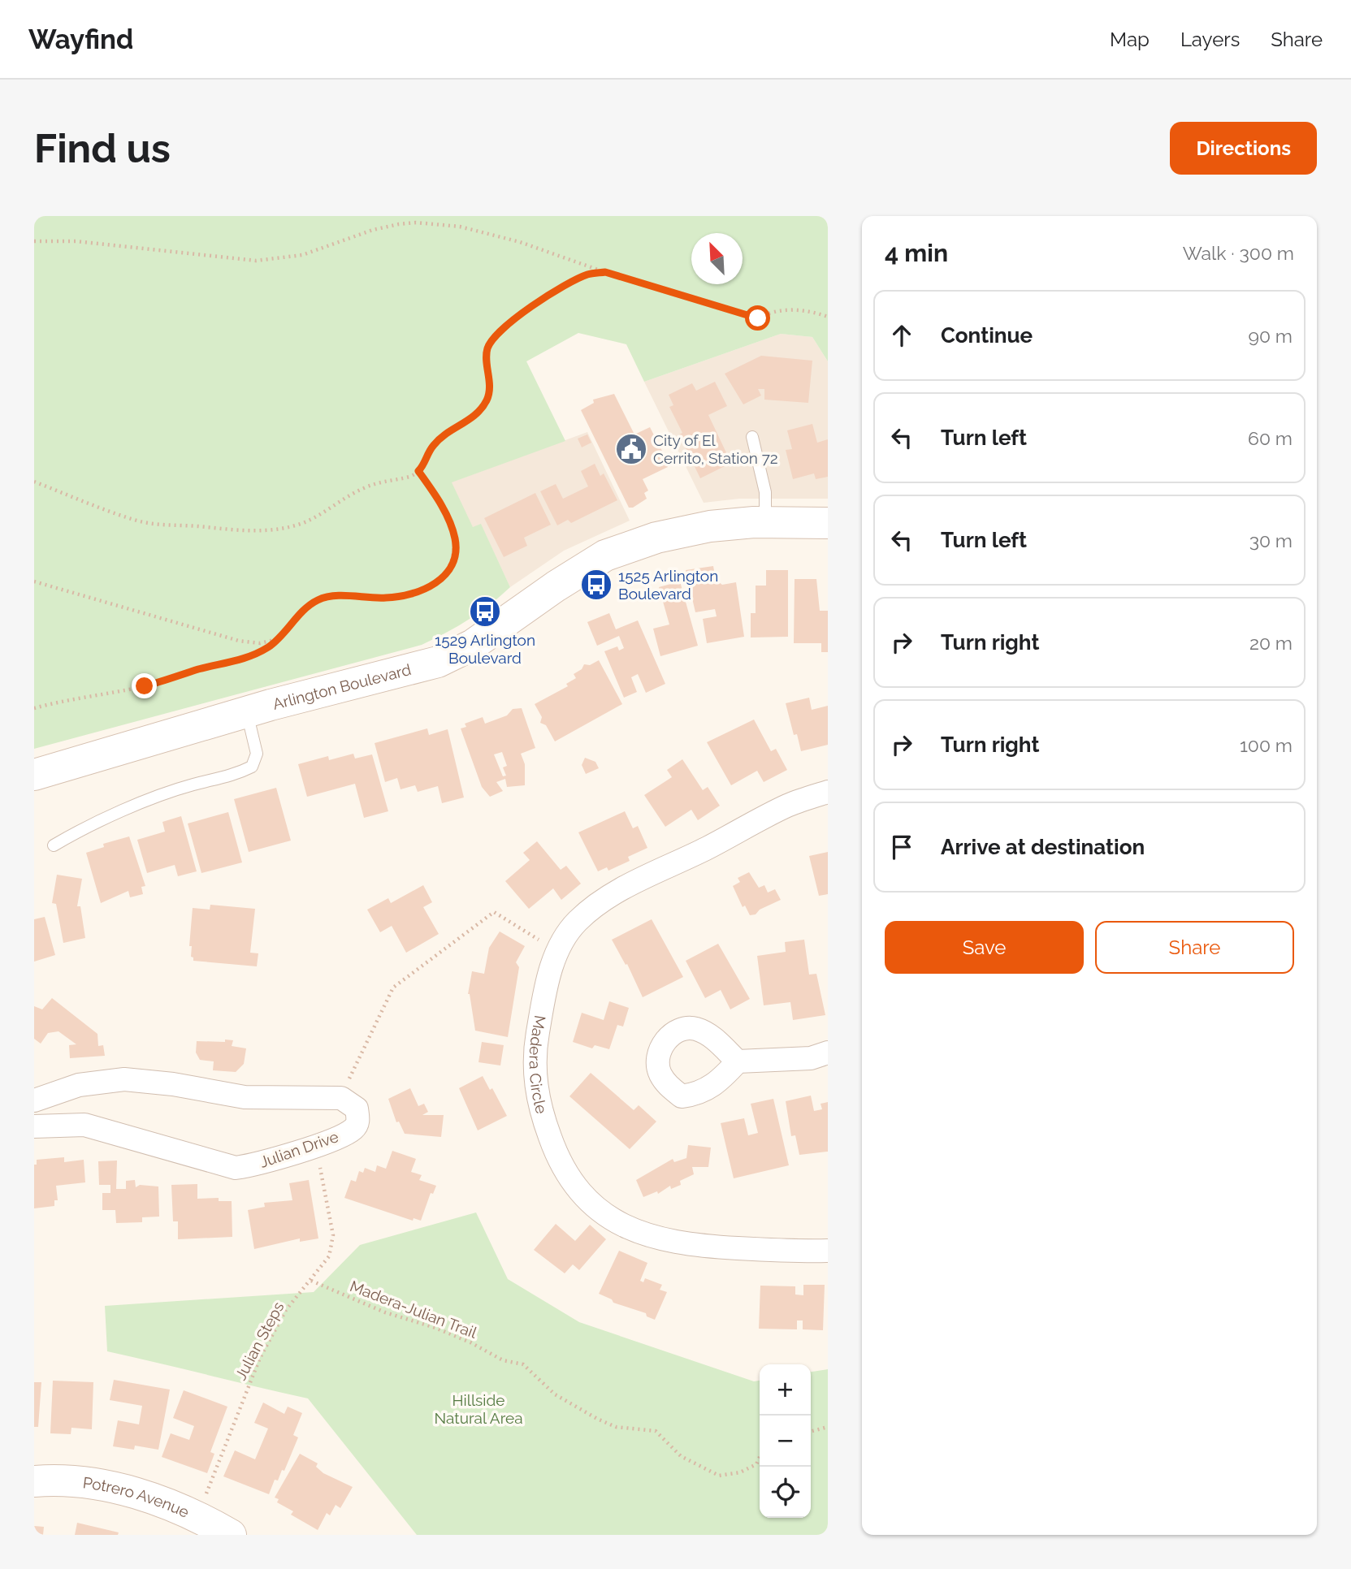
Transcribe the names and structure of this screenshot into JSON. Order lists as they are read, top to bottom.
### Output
{
  "streets": {
    "main road": ["Arlington Boulevard", "Potrero Avenue"],
    "street": ["Madera Circle", "Julian Drive"],
    "path": ["Madera-Julian Trail", "Julian Steps"]
  },
  "crossings": [
    ["Julian Drive", "Julian Steps"],
    ["Madera-Julian Trail", "Julian Steps"],
    ["Julian Steps", "Potrero Avenue"]
  ],
  "parks": ["Hillside Natural Area"],
  "places": {
    "public building": ["City of El Cerrito, Station 72"],
    "bus stop": ["1525 Arlington Boulevard", "1529 Arlington Boulevard"]
  },
  "north": "top left",
  "page": {
    "header": "Wayfind",
    "nav": ["Map", "Layers", "Share"],
    "buttons": [
      "Directions",
      ["Save", "Share"]
    ],
    "title": "Find us",
    "heading": ["4 min", "Walk · 300 m"],
    "list": [
      ["Continue", "90 m"],
      ["Turn left", "60 m"],
      ["Turn left", "30 m"],
      ["Turn right", "20 m"],
      ["Turn right", "100 m"],
      "Arrive at destination"
    ],
    "map_buttons": ["+", "−"]
  }
}
